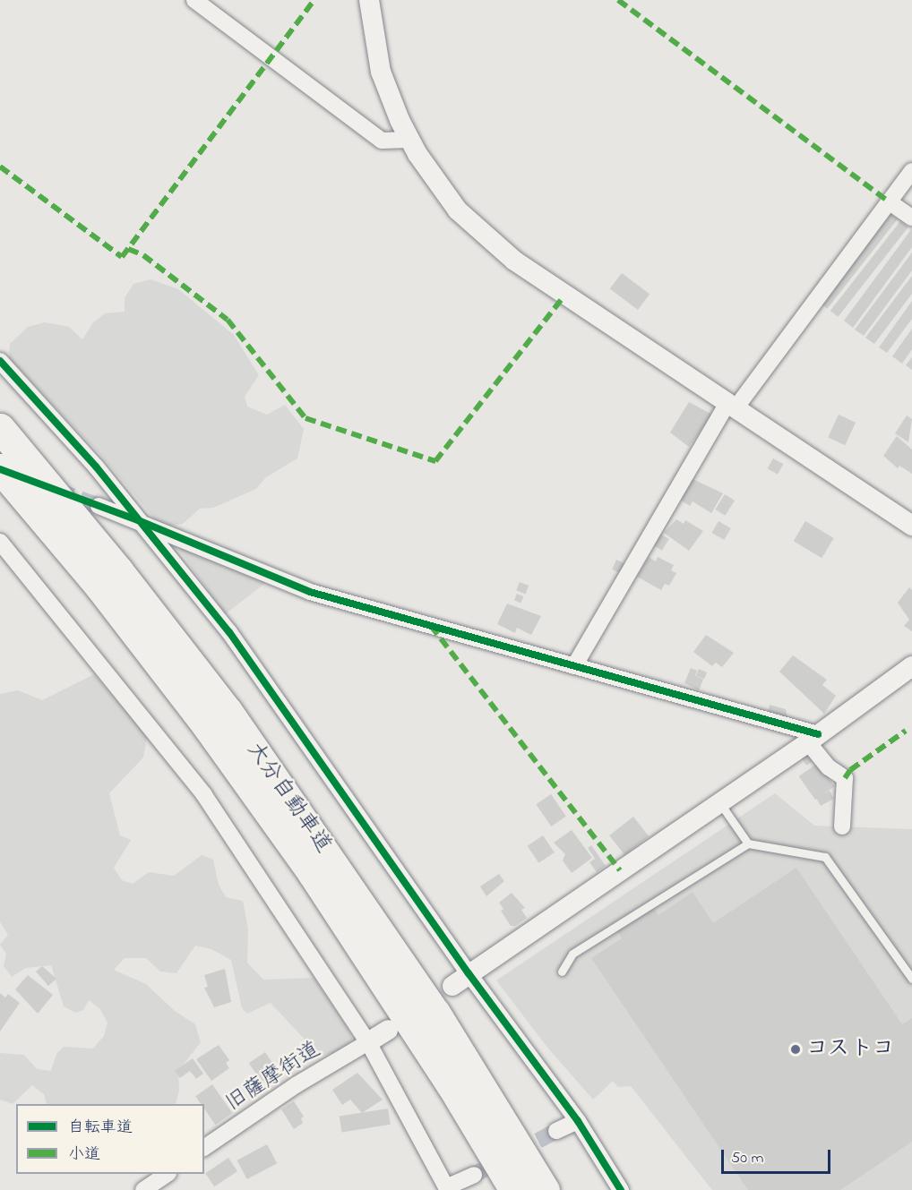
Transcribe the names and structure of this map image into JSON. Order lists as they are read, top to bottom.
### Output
{
  "streets": {
    "highway": ["大分自動車道"],
    "street": ["旧薩摩街道"]
  },
  "places": ["コストコ"],
  "legend": ["自転車道", "小道"],
  "scale_bar": "50 m"
}
